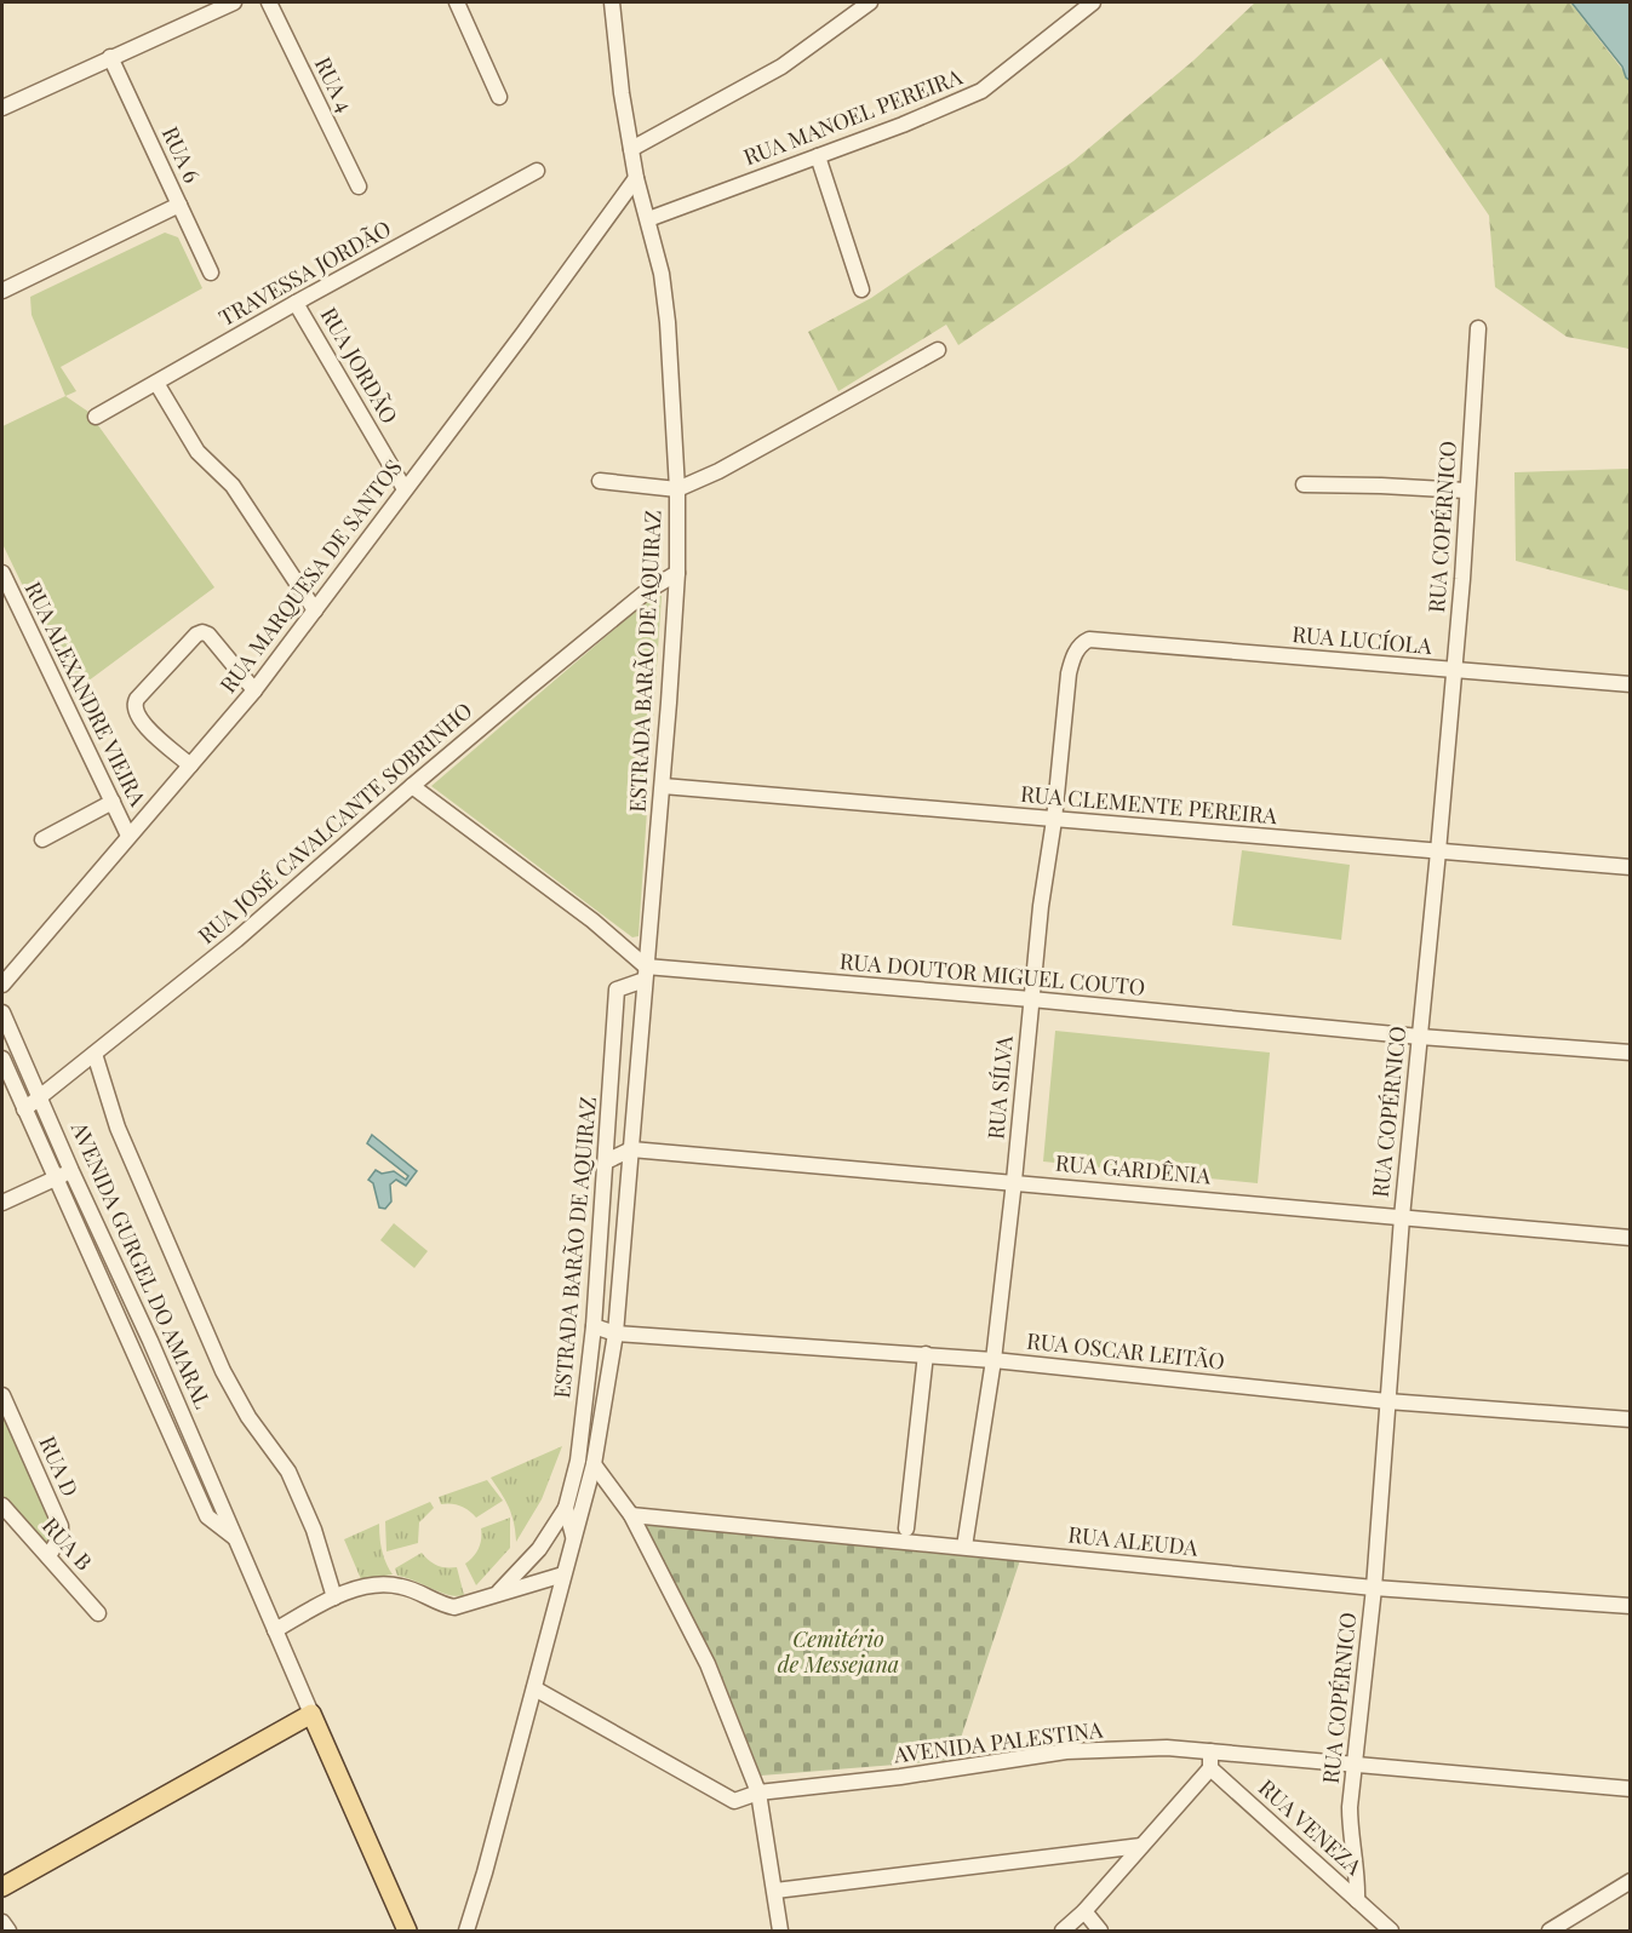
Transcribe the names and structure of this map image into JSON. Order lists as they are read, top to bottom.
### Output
{
  "streets": {
    "main road": ["AVENIDA GURGEL DO AMARAL"],
    "street": [
      "RUA 4",
      "RUA MANOEL PEREIRA",
      "RUA 6",
      "TRAVESSA JORDÃO",
      "RUA JORDÃO",
      "RUA COPÉRNICO",
      "RUA MARQUESA DE SANTOS",
      "RUA LUCÍOLA",
      "ESTRADA BARÃO DE AQUIRAZ",
      "RUA ALEXANDRE VIEIRA",
      "RUA CLEMENTE PEREIRA",
      "RUA JOSÉ CAVALCANTE SOBRINHO",
      "RUA DOUTOR MIGUEL COUTO",
      "RUA SÍLVA",
      "RUA GARDÊNIA",
      "RUA OSCAR LEITÃO",
      "RUA D",
      "RUA ALEUDA",
      "RUA B",
      "AVENIDA PALESTINA",
      "RUA VENEZA"
    ]
  },
  "crossings": [
    ["RUA MANOEL PEREIRA", "ESTRADA BARÃO DE AQUIRAZ"],
    ["TRAVESSA JORDÃO", "RUA JORDÃO"],
    ["RUA JORDÃO", "RUA MARQUESA DE SANTOS"],
    ["RUA COPÉRNICO", "RUA LUCÍOLA"],
    ["RUA COPÉRNICO", "RUA CLEMENTE PEREIRA"],
    ["RUA COPÉRNICO", "RUA DOUTOR MIGUEL COUTO"],
    ["RUA COPÉRNICO", "RUA GARDÊNIA"],
    ["RUA COPÉRNICO", "RUA OSCAR LEITÃO"],
    ["RUA COPÉRNICO", "RUA ALEUDA"],
    ["RUA COPÉRNICO", "AVENIDA PALESTINA"],
    ["RUA COPÉRNICO", "RUA VENEZA"],
    ["RUA MARQUESA DE SANTOS", "ESTRADA BARÃO DE AQUIRAZ"],
    ["RUA MARQUESA DE SANTOS", "RUA ALEXANDRE VIEIRA"],
    ["RUA LUCÍOLA", "RUA SÍLVA"],
    ["ESTRADA BARÃO DE AQUIRAZ", "RUA CLEMENTE PEREIRA"],
    ["ESTRADA BARÃO DE AQUIRAZ", "RUA JOSÉ CAVALCANTE SOBRINHO"],
    ["ESTRADA BARÃO DE AQUIRAZ", "RUA DOUTOR MIGUEL COUTO"],
    ["ESTRADA BARÃO DE AQUIRAZ", "RUA GARDÊNIA"],
    ["ESTRADA BARÃO DE AQUIRAZ", "RUA OSCAR LEITÃO"],
    ["ESTRADA BARÃO DE AQUIRAZ", "AVENIDA PALESTINA"],
    ["RUA CLEMENTE PEREIRA", "RUA SÍLVA"],
    ["RUA JOSÉ CAVALCANTE SOBRINHO", "AVENIDA GURGEL DO AMARAL"],
    ["RUA DOUTOR MIGUEL COUTO", "RUA SÍLVA"],
    ["RUA SÍLVA", "RUA GARDÊNIA"],
    ["RUA SÍLVA", "RUA OSCAR LEITÃO"],
    ["RUA SÍLVA", "RUA ALEUDA"],
    ["RUA D", "RUA B"]
  ],
  "parks": ["Cemitério de Messejana"]
}
